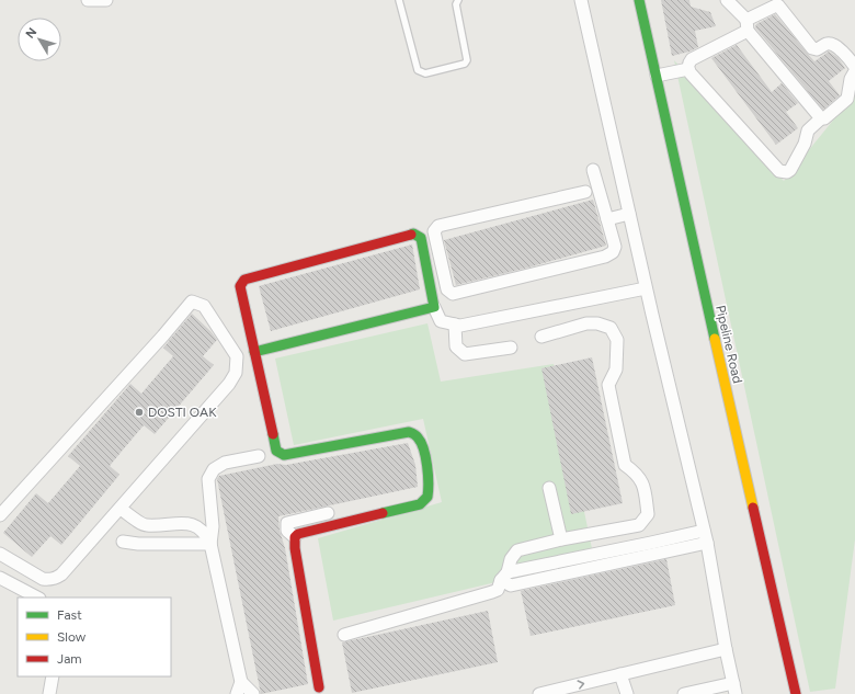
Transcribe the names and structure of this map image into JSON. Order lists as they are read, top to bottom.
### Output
{
  "streets": {
    "street": ["Pipeline Road"]
  },
  "places": ["DOSTI OAK"],
  "legend": ["Fast", "Slow", "Jam"],
  "north": "top left"
}
